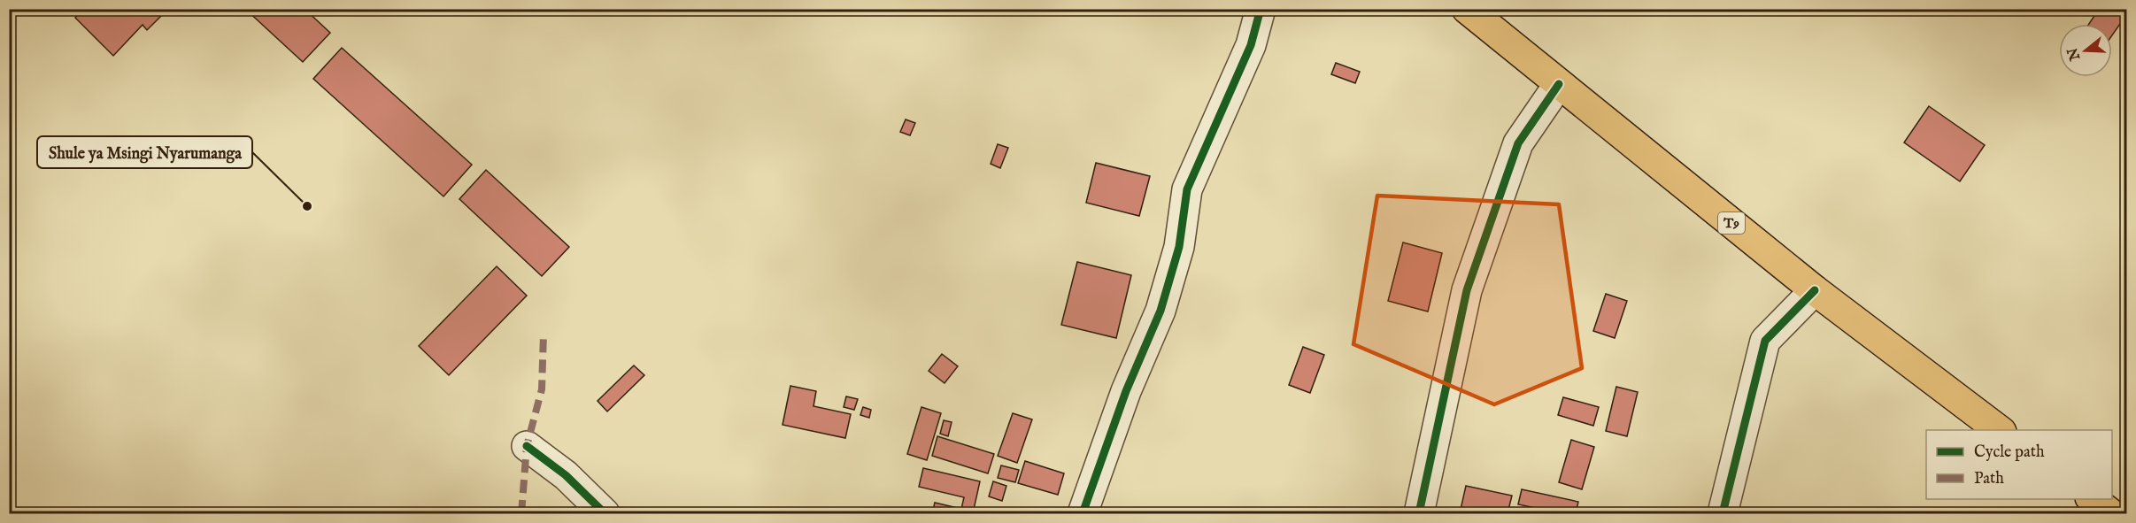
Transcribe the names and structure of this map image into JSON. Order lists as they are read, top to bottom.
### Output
{
  "streets": {
    "highway": ["T9"]
  },
  "places": ["Shule ya Msingi Nyarumanga"],
  "legend": ["Cycle path", "Path"],
  "north": "left"
}
